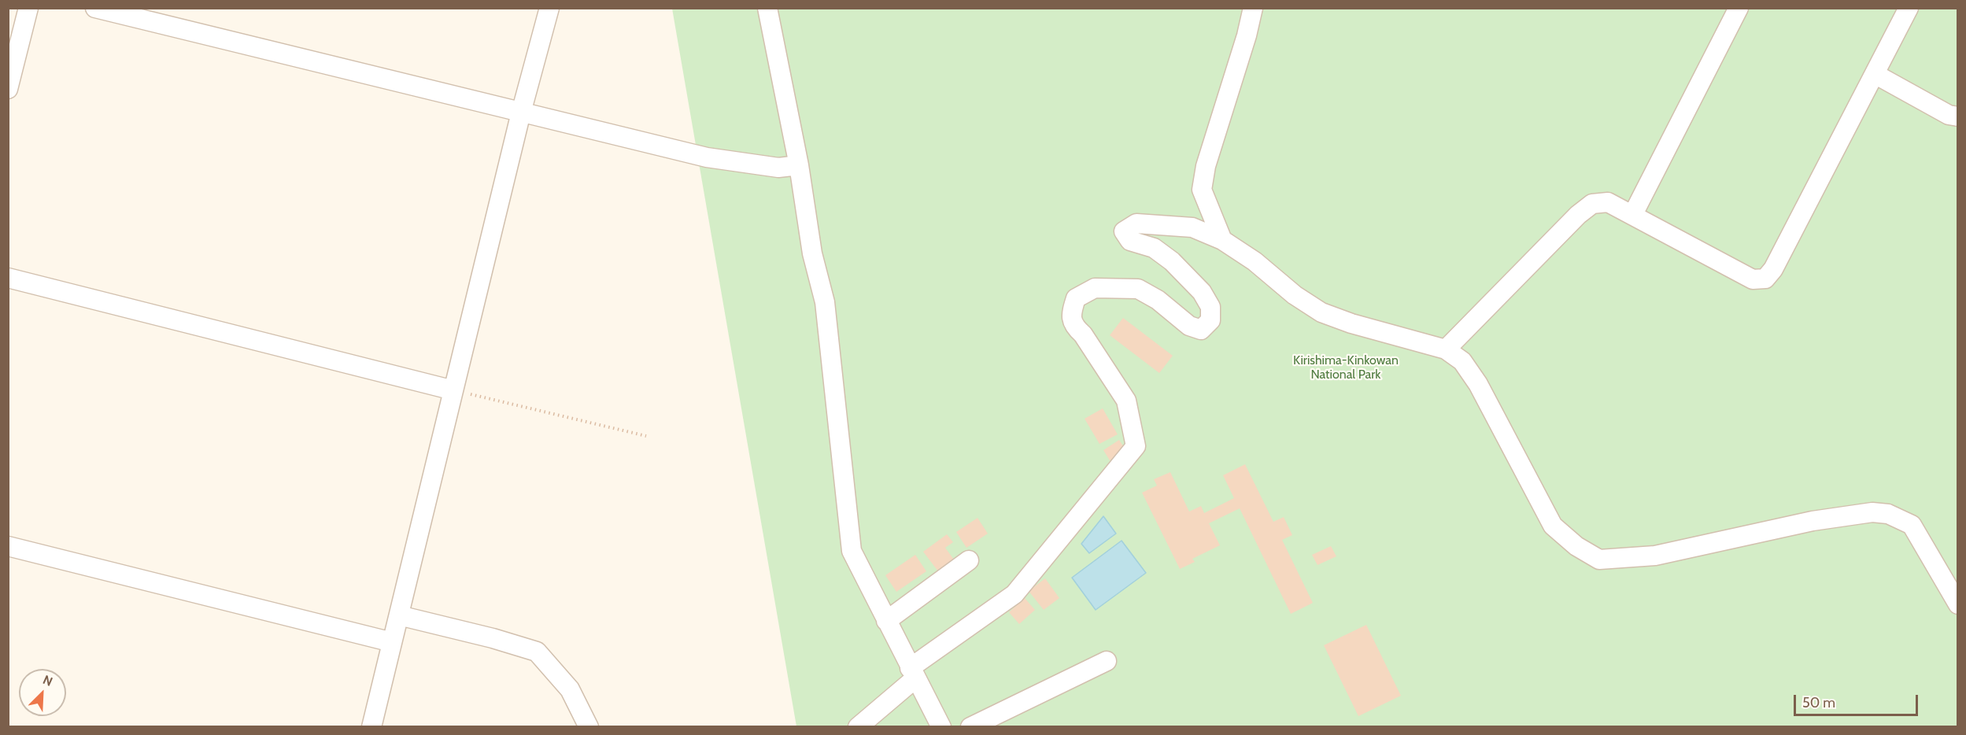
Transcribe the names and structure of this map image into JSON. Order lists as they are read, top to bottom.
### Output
{
  "parks": ["Kirishima-Kinkowan National Park"],
  "scale_bar": "50 m",
  "north": "top right"
}
